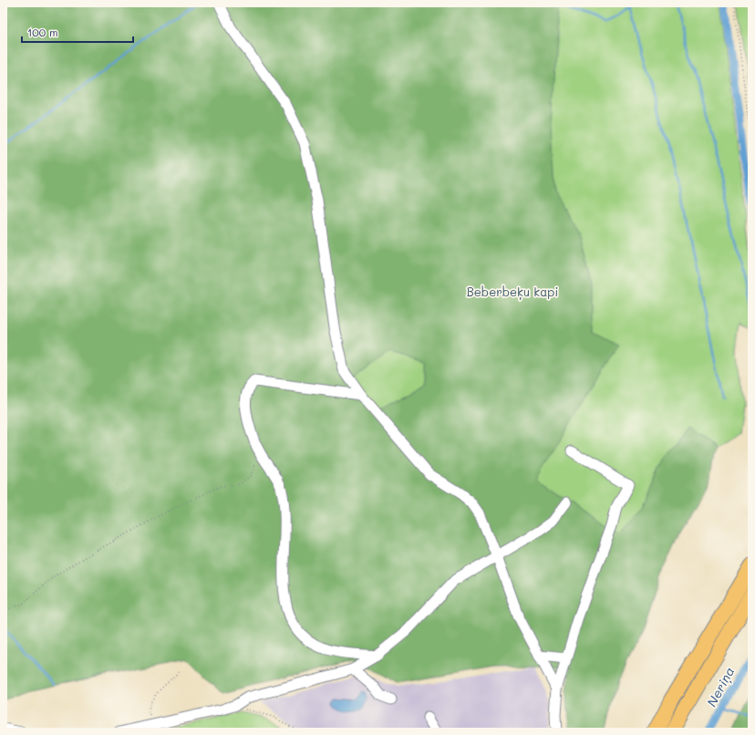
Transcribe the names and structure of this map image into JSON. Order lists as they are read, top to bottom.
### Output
{
  "water": ["Neriņa"],
  "parks": ["Beberbeķu kapi"],
  "scale_bar": "100 m"
}
